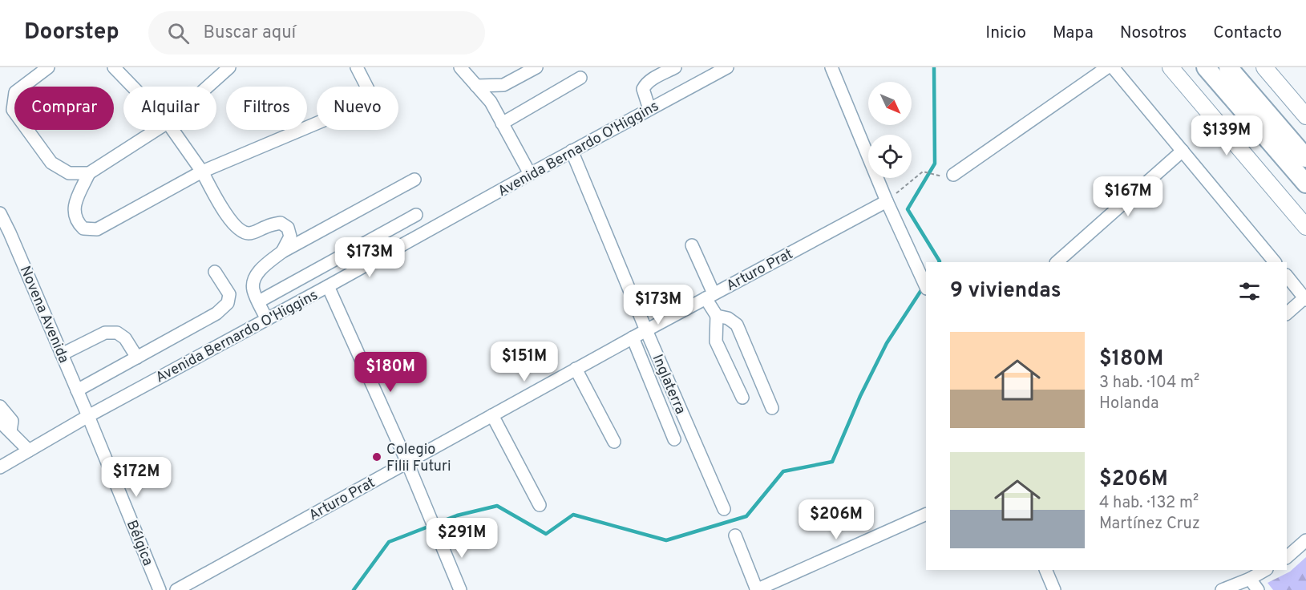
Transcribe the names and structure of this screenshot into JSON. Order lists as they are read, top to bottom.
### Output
{
  "streets": {
    "street": [
      "Avenida Bernardo O'Higgins",
      "Arturo Prat",
      "Novena Avenida",
      "Inglaterra",
      "Bélgica"
    ]
  },
  "crossings": [
    ["Avenida Bernardo O'Higgins", "Novena Avenida"],
    ["Avenida Bernardo O'Higgins", "Inglaterra"],
    ["Avenida Bernardo O'Higgins", "Bélgica"],
    ["Arturo Prat", "Inglaterra"],
    ["Novena Avenida", "Bélgica"]
  ],
  "places": ["Colegio Filii Futuri"],
  "north": "bottom right",
  "page": {
    "header": "Doorstep",
    "search": "Buscar aquí",
    "nav": [
      "Inicio",
      "Mapa",
      "Nosotros",
      "Contacto"
    ],
    "chip": [
      "Comprar",
      "Alquilar",
      "Filtros",
      "Nuevo"
    ],
    "price": [
      "$139M",
      "$167M",
      "$173M",
      "$173M",
      "$151M",
      "$180M",
      "$172M",
      "$206M",
      "$291M"
    ],
    "heading": "9 viviendas",
    "list": [
      {
        "name": "$180M",
        "note": "3 hab. · 104 m² · Holanda"
      },
      {
        "name": "$206M",
        "note": "4 hab. · 132 m² · Martínez Cruz"
      }
    ]
  }
}
